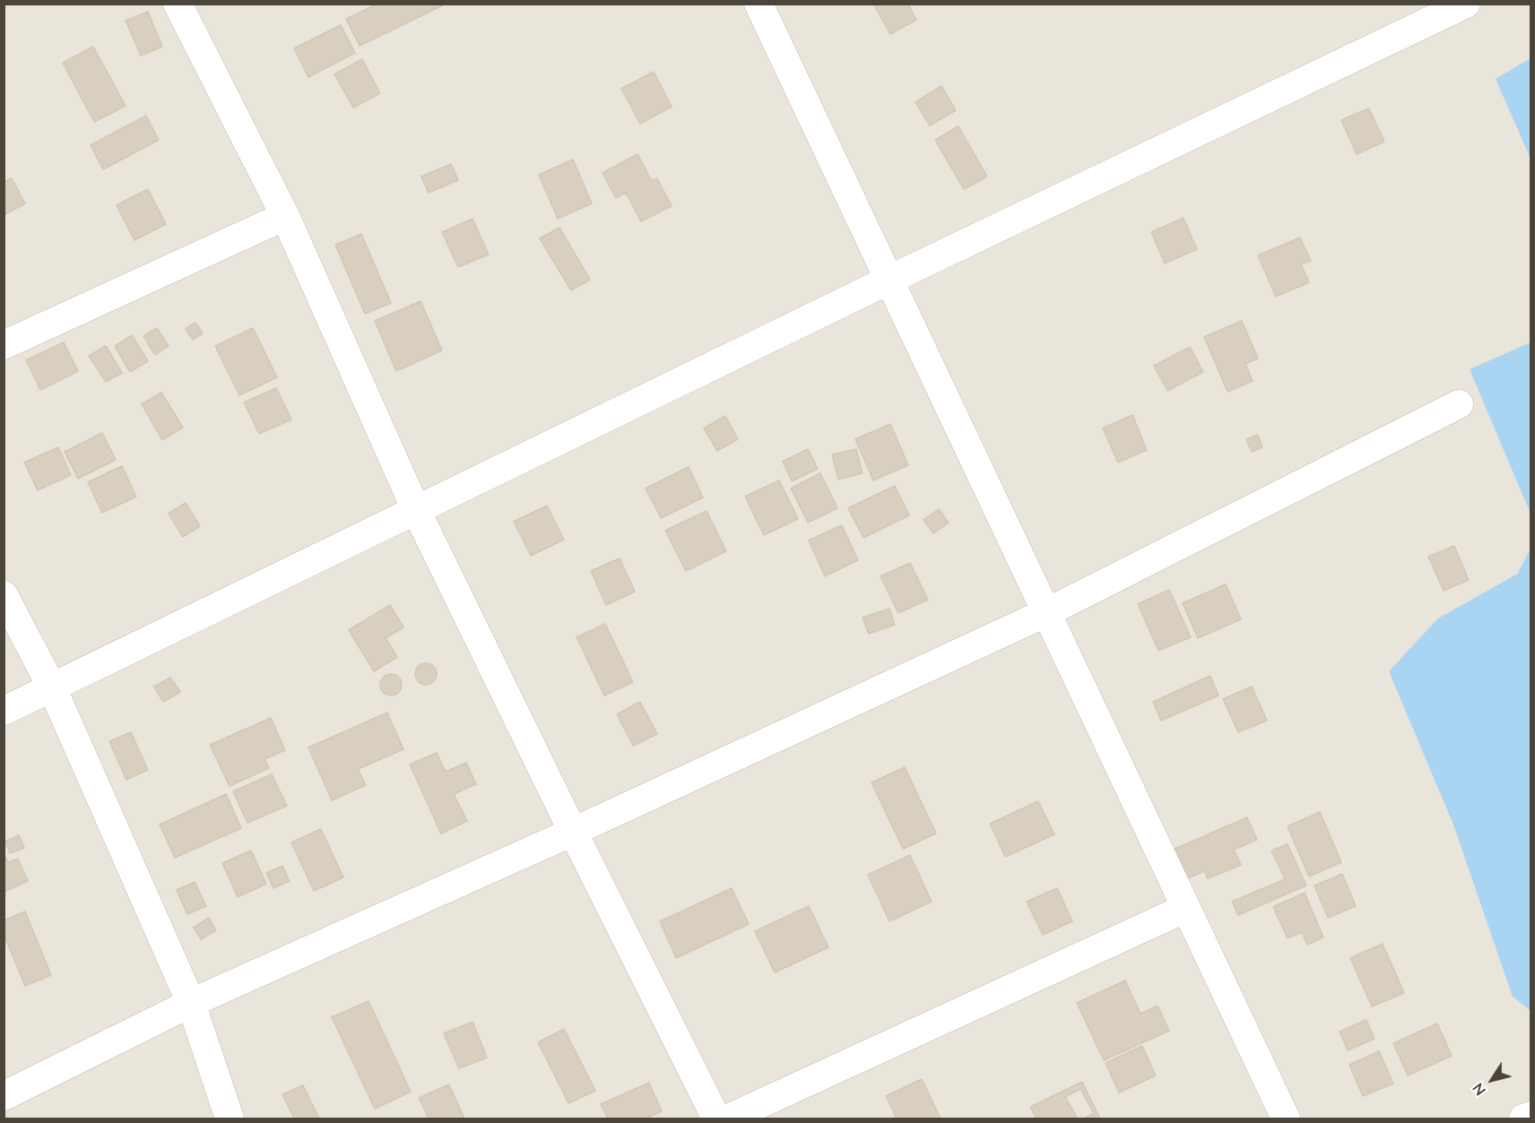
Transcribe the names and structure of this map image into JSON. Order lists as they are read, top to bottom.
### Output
{
  "north": "bottom left"
}
